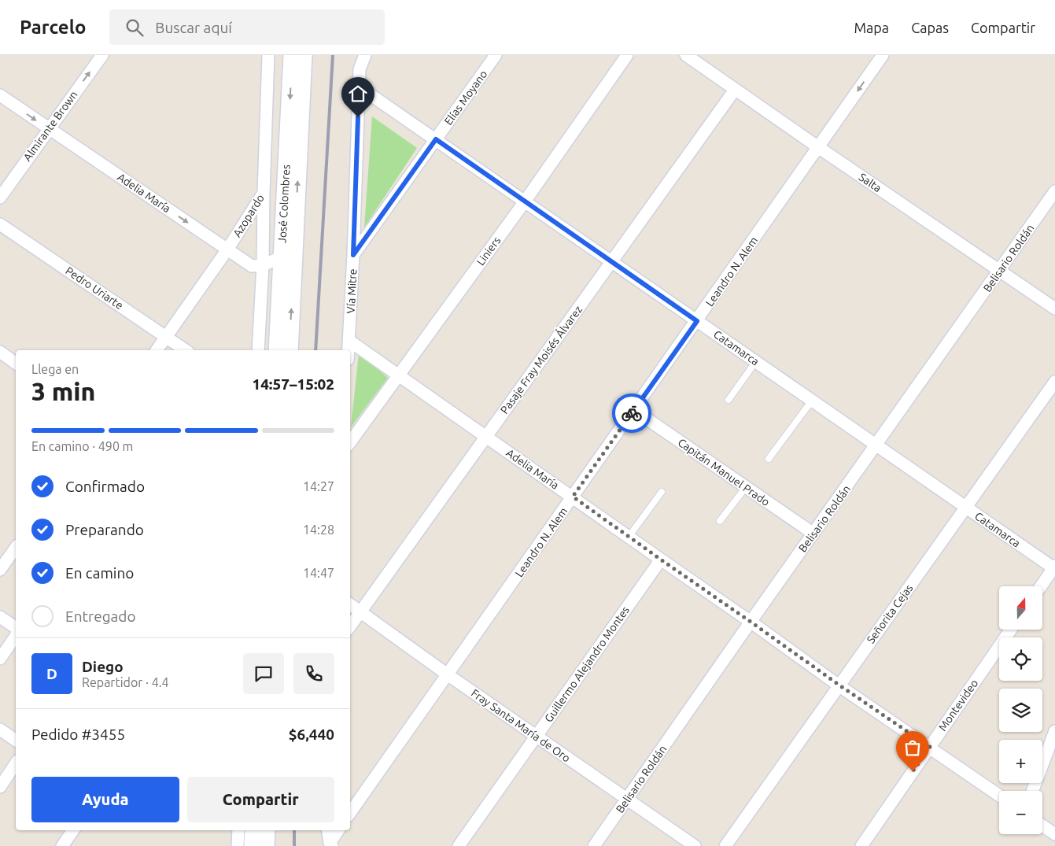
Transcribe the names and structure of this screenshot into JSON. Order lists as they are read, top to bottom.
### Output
{
  "streets": {
    "main road": ["José Colombres"],
    "street": [
      "Elías Moyano",
      "Almirante Brown",
      "Salta",
      "Adelia María",
      "Azopardo",
      "Liniers",
      "Belisario Roldán",
      "Leandro N. Alem",
      "Pedro Uriarte",
      "Vía Mitre",
      "Catamarca",
      "Pasaje Fray Moisés Álvarez",
      "Capitán Manuel Prado",
      "Señorita Cejas",
      "Guillermo Alejandro Montes",
      "Montevideo",
      "Fray Santa María de Oro"
    ]
  },
  "crossings": [
    ["Elías Moyano", "Vía Mitre"],
    ["Elías Moyano", "Catamarca"],
    ["Almirante Brown", "Adelia María"],
    ["Salta", "Belisario Roldán"],
    ["Salta", "Leandro N. Alem"],
    ["Salta", "Pasaje Fray Moisés Álvarez"],
    ["Adelia María", "Azopardo"],
    ["Adelia María", "Liniers"],
    ["Adelia María", "Belisario Roldán"],
    ["Adelia María", "Leandro N. Alem"],
    ["Adelia María", "Vía Mitre"],
    ["Adelia María", "Pasaje Fray Moisés Álvarez"],
    ["Adelia María", "Señorita Cejas"],
    ["Adelia María", "Guillermo Alejandro Montes"],
    ["Adelia María", "Montevideo"],
    ["Azopardo", "Pedro Uriarte"],
    ["Liniers", "Catamarca"],
    ["Belisario Roldán", "Catamarca"],
    ["Belisario Roldán", "Capitán Manuel Prado"],
    ["Belisario Roldán", "Fray Santa María de Oro"],
    ["Leandro N. Alem", "Catamarca"],
    ["Leandro N. Alem", "Capitán Manuel Prado"],
    ["Leandro N. Alem", "Fray Santa María de Oro"],
    ["Vía Mitre", "Catamarca"],
    ["Catamarca", "Pasaje Fray Moisés Álvarez"],
    ["Catamarca", "Señorita Cejas"],
    ["Pasaje Fray Moisés Álvarez", "Fray Santa María de Oro"],
    ["Guillermo Alejandro Montes", "Fray Santa María de Oro"]
  ],
  "one_way": ["Almirante Brown"],
  "north": "top",
  "page": {
    "header": "Parcelo",
    "search": "Buscar aquí",
    "nav": ["Mapa", "Capas", "Compartir"],
    "heading": ["3 min", "Llega en", "14:57–15:02"],
    "panel": [
      "Diego",
      "Repartidor · 4.4",
      "Pedido #3455",
      "$6,440"
    ],
    "bar": "En camino · 490 m",
    "list": [
      ["Confirmado", "14:27"],
      ["Preparando", "14:28"],
      ["En camino", "14:47"],
      "Entregado"
    ],
    "map_buttons": ["+", "−"],
    "round": "D",
    "buttons": ["Ayuda", "Compartir"]
  }
}
